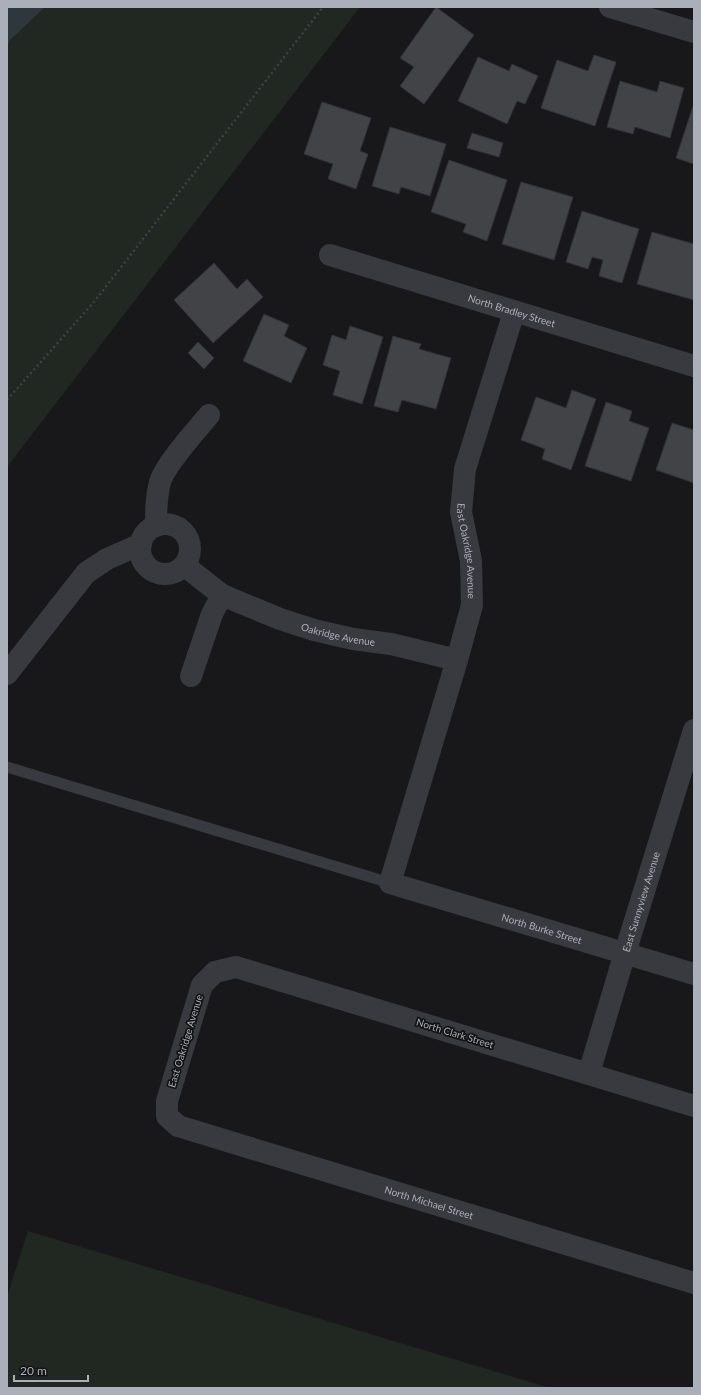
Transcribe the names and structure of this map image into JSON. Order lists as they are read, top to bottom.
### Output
{
  "streets": {
    "street": [
      "North Bradley Street",
      "East Oakridge Avenue",
      "Oakridge Avenue",
      "East Sunnyview Avenue",
      "North Burke Street",
      "North Clark Street",
      "North Michael Street"
    ]
  },
  "crossings": [
    ["North Bradley Street", "East Oakridge Avenue"],
    ["East Oakridge Avenue", "Oakridge Avenue"],
    ["East Oakridge Avenue", "North Burke Street"],
    ["East Oakridge Avenue", "North Clark Street"],
    ["East Oakridge Avenue", "North Michael Street"],
    ["East Sunnyview Avenue", "North Burke Street"],
    ["East Sunnyview Avenue", "North Clark Street"]
  ],
  "scale_bar": "20 m"
}
